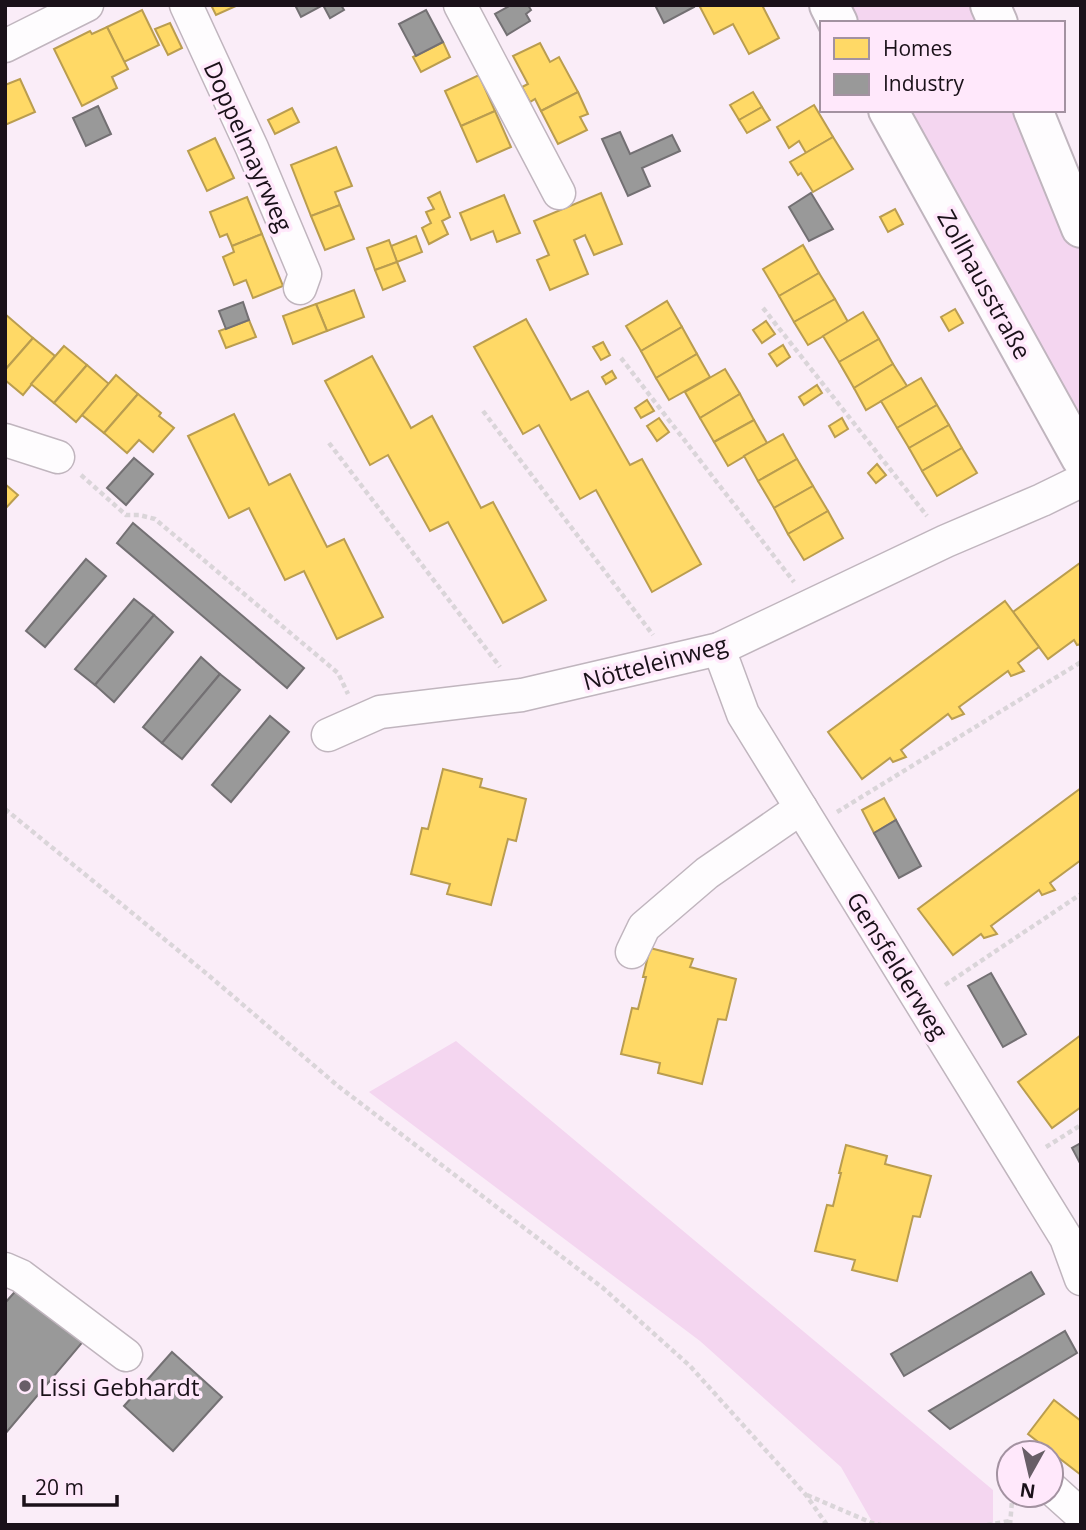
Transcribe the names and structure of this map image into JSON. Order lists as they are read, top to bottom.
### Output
{
  "streets": {
    "main road": ["Zollhausstraße"],
    "street": ["Doppelmayrweg", "Nötteleinweg", "Gensfelderweg"]
  },
  "crossings": [
    ["Nötteleinweg", "Gensfelderweg"]
  ],
  "places": ["Lissi Gebhardt"],
  "legend": ["Homes", "Industry"],
  "scale_bar": "20 m",
  "north": "bottom"
}
